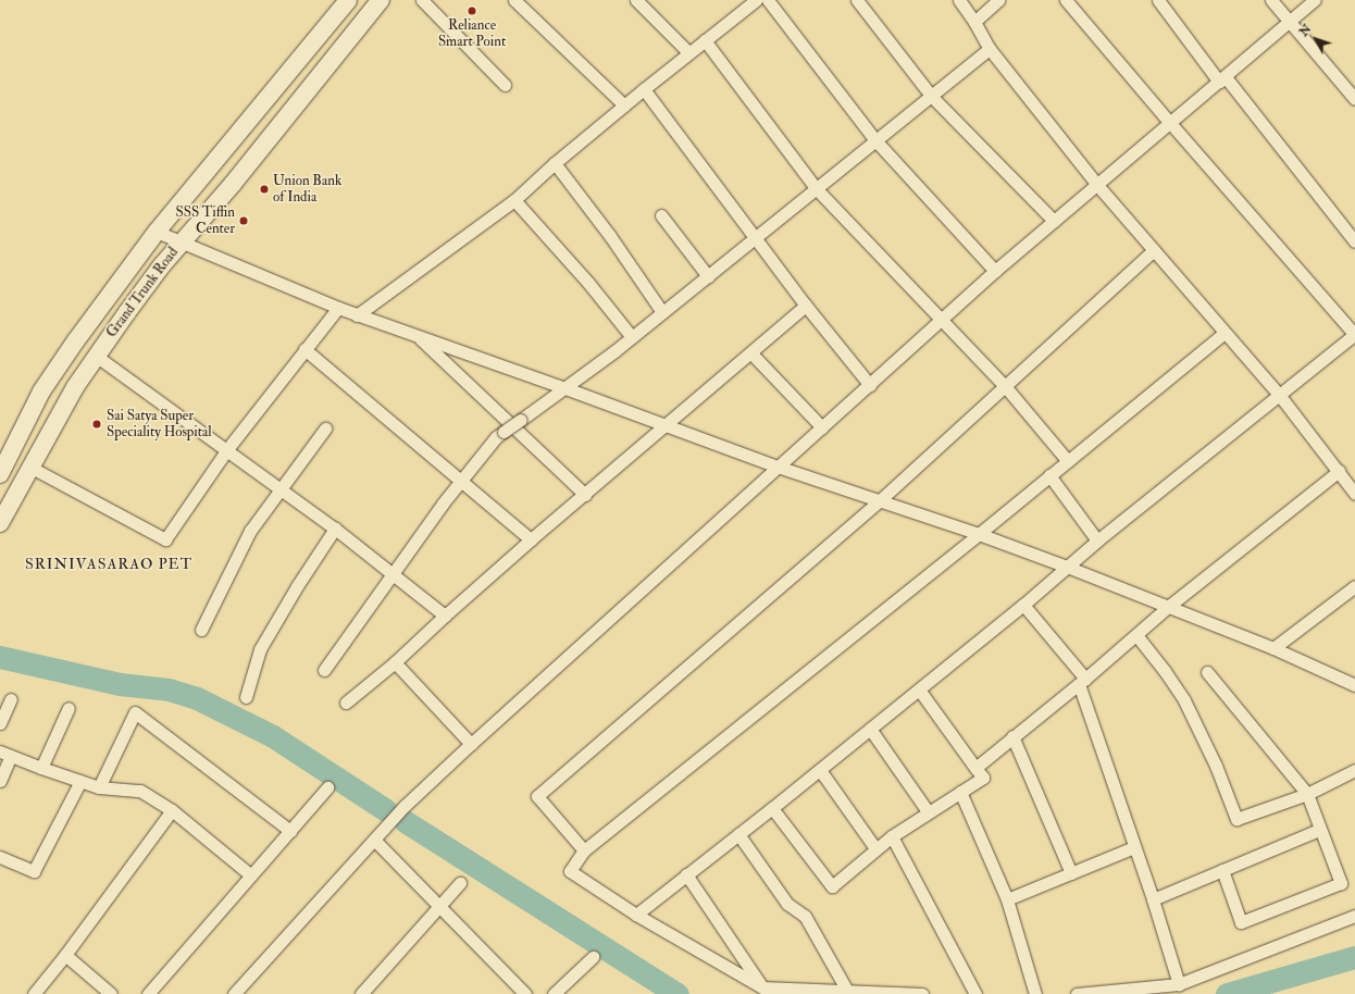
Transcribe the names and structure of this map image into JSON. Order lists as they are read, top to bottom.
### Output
{
  "streets": {
    "main road": ["Grand Trunk Road"]
  },
  "districts": ["SRINIVASARAO PET"],
  "places": [
    "Reliance Smart Point",
    "Union Bank of India",
    "SSS Tiffin Center",
    "Sai Satya Super Speciality Hospital"
  ],
  "north": "top left"
}
